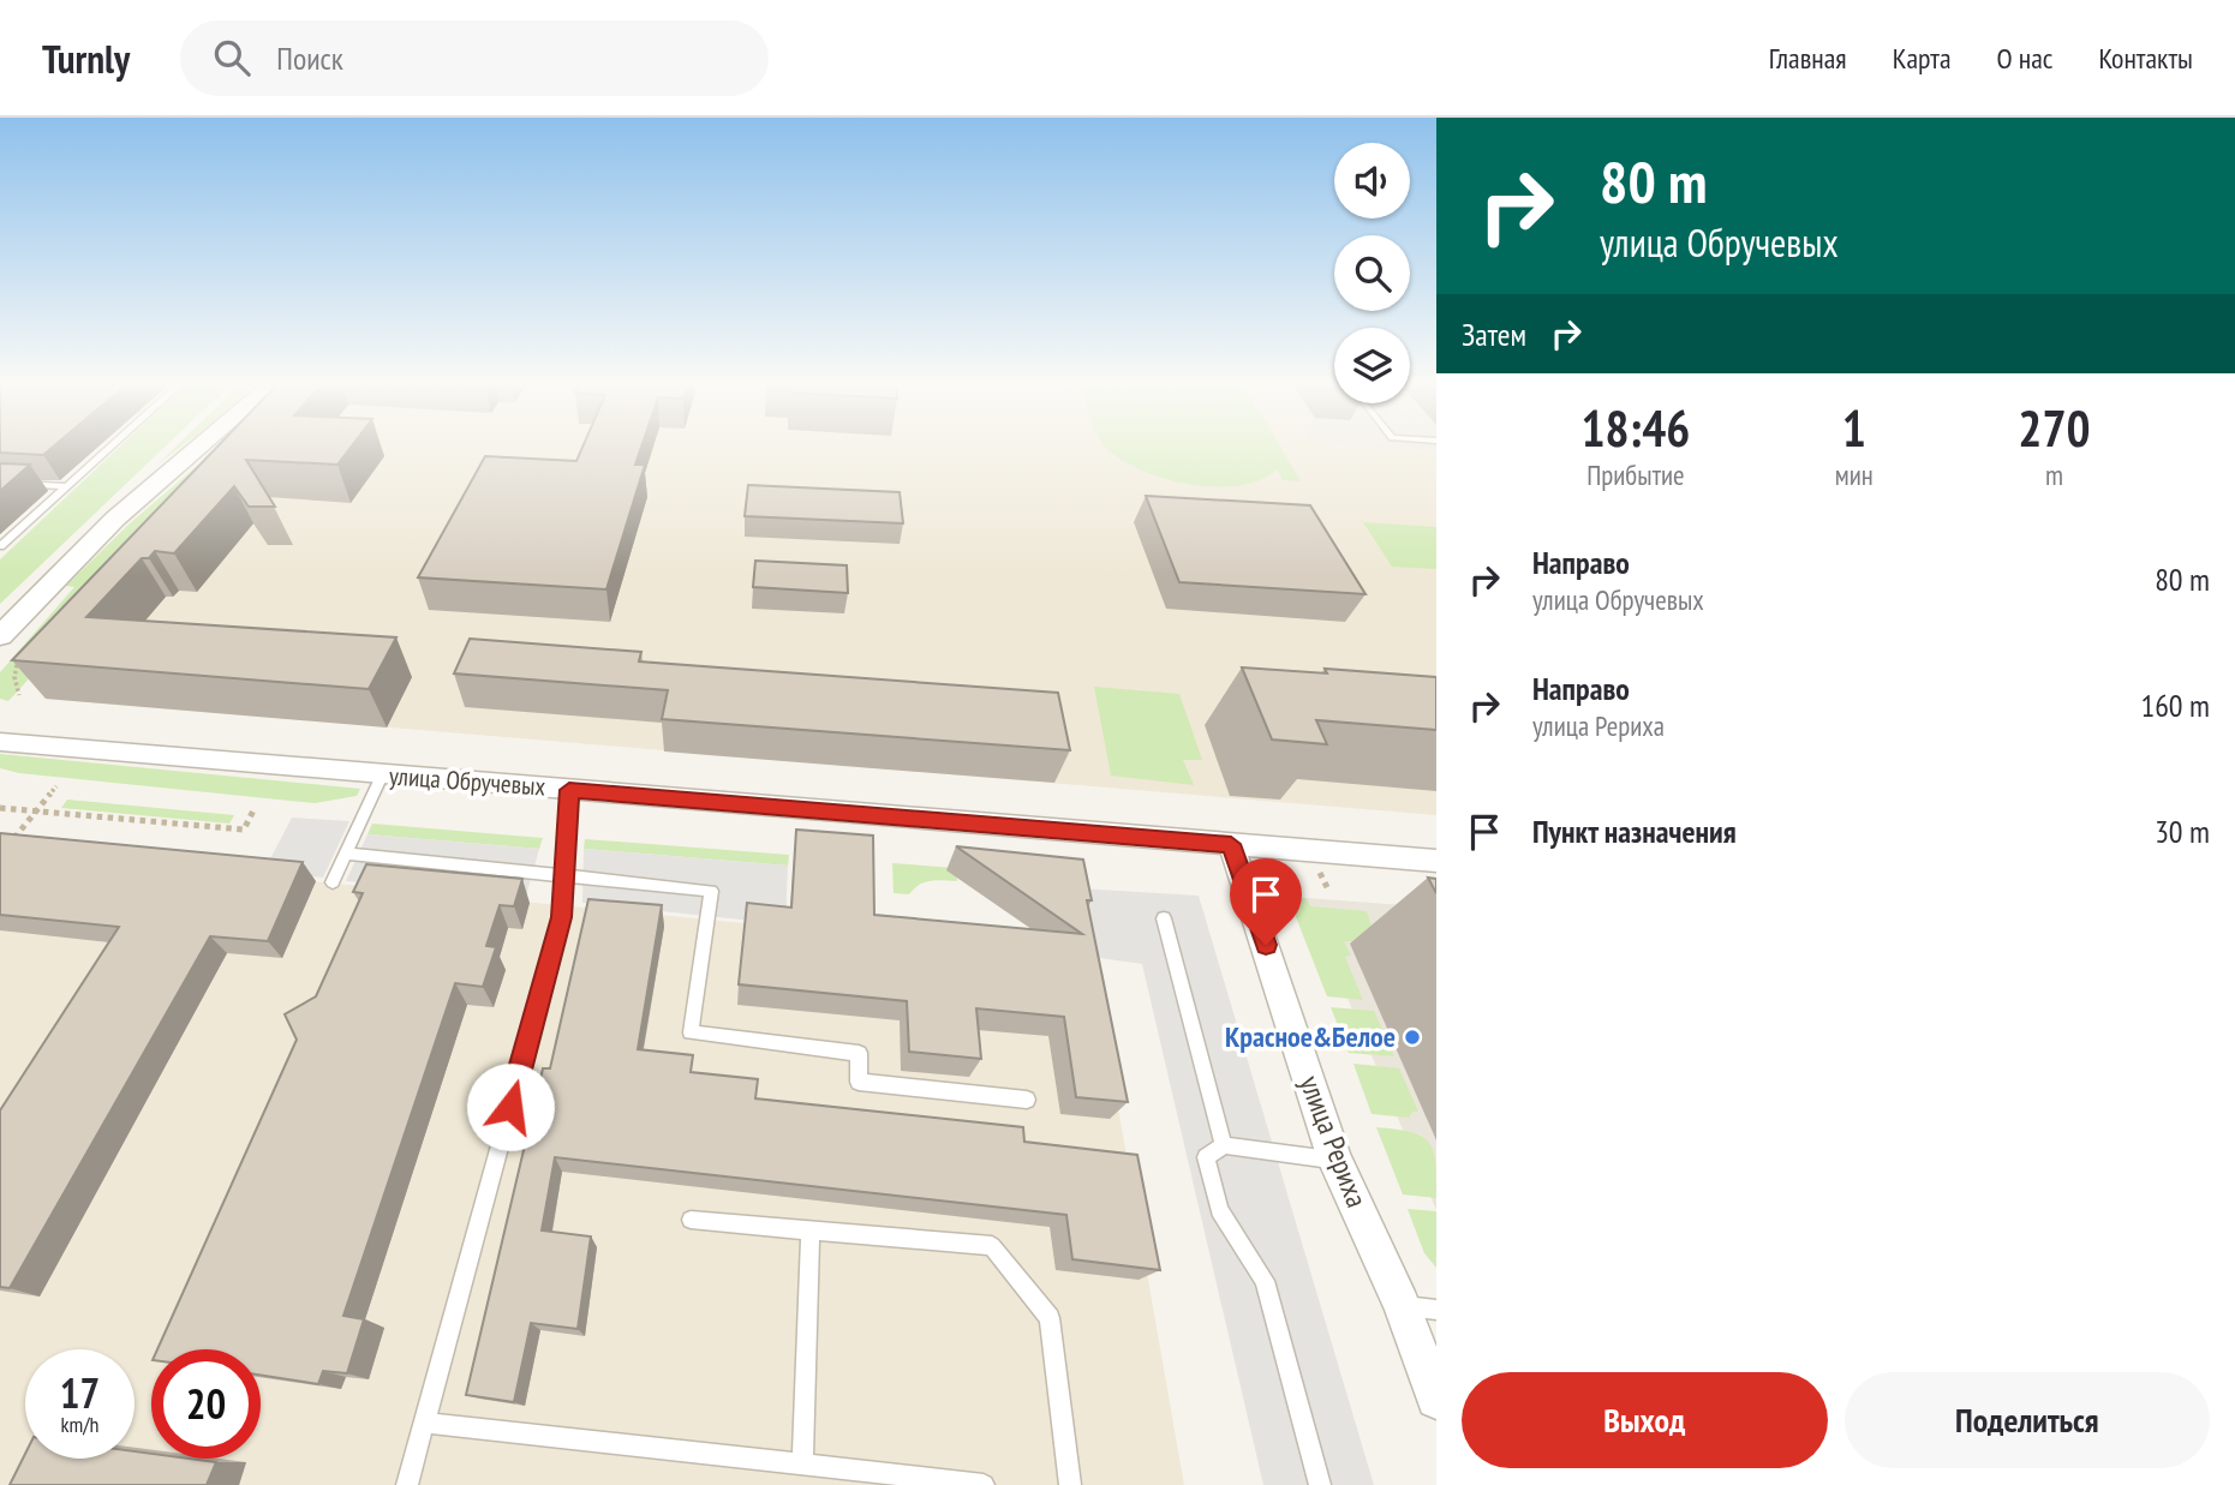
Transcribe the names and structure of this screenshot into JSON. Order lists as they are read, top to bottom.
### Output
{
  "streets": {
    "street": ["улица Обручевых", "улица Рериха"]
  },
  "crossings": [
    ["улица Обручевых", "улица Рериха"]
  ],
  "places": ["Красное&Белое"],
  "page": {
    "header": "Turnly",
    "search": "Поиск",
    "nav": [
      "Главная",
      "Карта",
      "О нас",
      "Контакты"
    ],
    "turn": ["80 m", "улица Обручевых"],
    "then": "Затем",
    "eta": [
      "18:46",
      "Прибытие",
      "1",
      "мин",
      "270",
      "m"
    ],
    "list": [
      {
        "name": "Направо",
        "note": "улица Обручевых",
        "value": "80 m"
      },
      {
        "name": "Направо",
        "note": "улица Рериха",
        "value": "160 m"
      },
      {
        "name": "Пункт назначения",
        "value": "30 m"
      }
    ],
    "speed": "17 km/h",
    "limit": "20",
    "buttons": ["Выход", "Поделиться"]
  }
}
